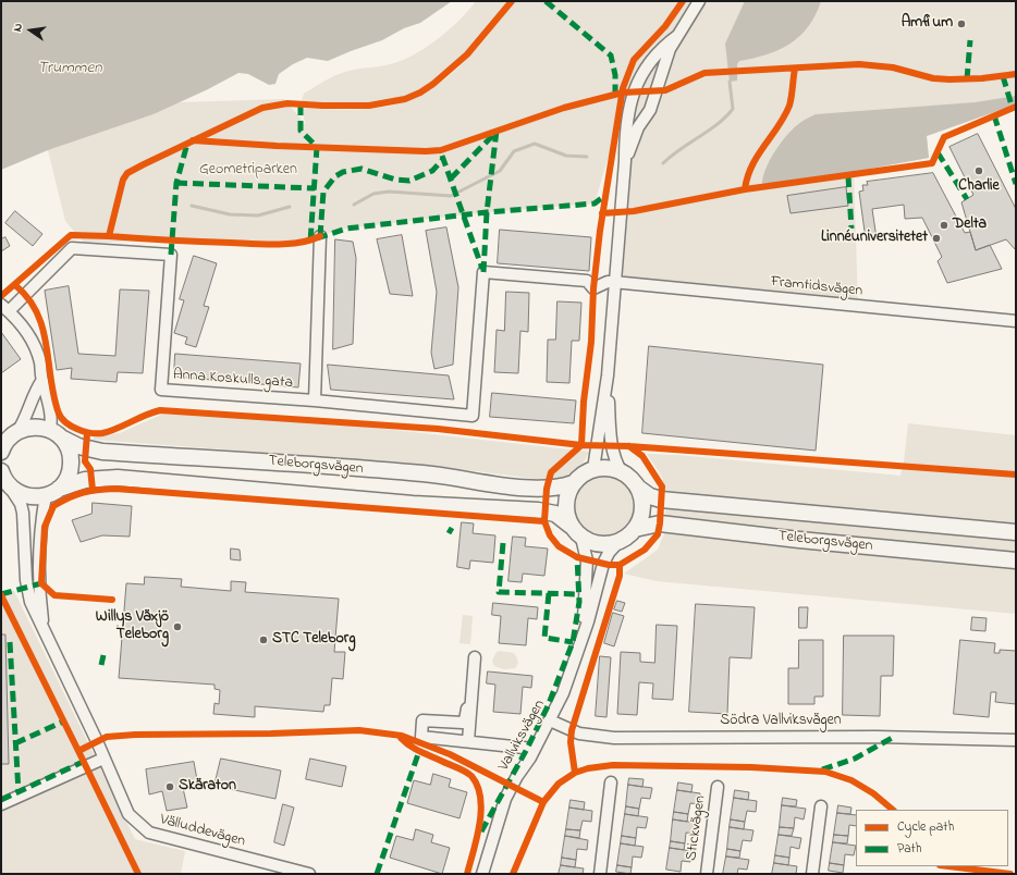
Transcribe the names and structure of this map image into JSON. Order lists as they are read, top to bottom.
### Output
{
  "streets": {
    "main road": ["Teleborgsvägen"],
    "street": [
      "Framtidsvägen",
      "Anna Koskulls gata",
      "Södra Vallviksvägen",
      "Vallviksvägen",
      "Stickvägen",
      "Välluddevägen"
    ]
  },
  "crossings": [
    ["Framtidsvägen", "Anna Koskulls gata"],
    ["Teleborgsvägen", "Vallviksvägen"],
    ["Södra Vallviksvägen", "Vallviksvägen"]
  ],
  "water": ["Trummen"],
  "parks": ["Geometriparken"],
  "places": [
    "Amfium",
    "Charlie",
    "Delta",
    "Linnéuniversitetet",
    "Willys Växjö Teleborg",
    "STC Teleborg",
    "Skäraton"
  ],
  "legend": ["Cycle path", "Path"],
  "north": "left"
}
